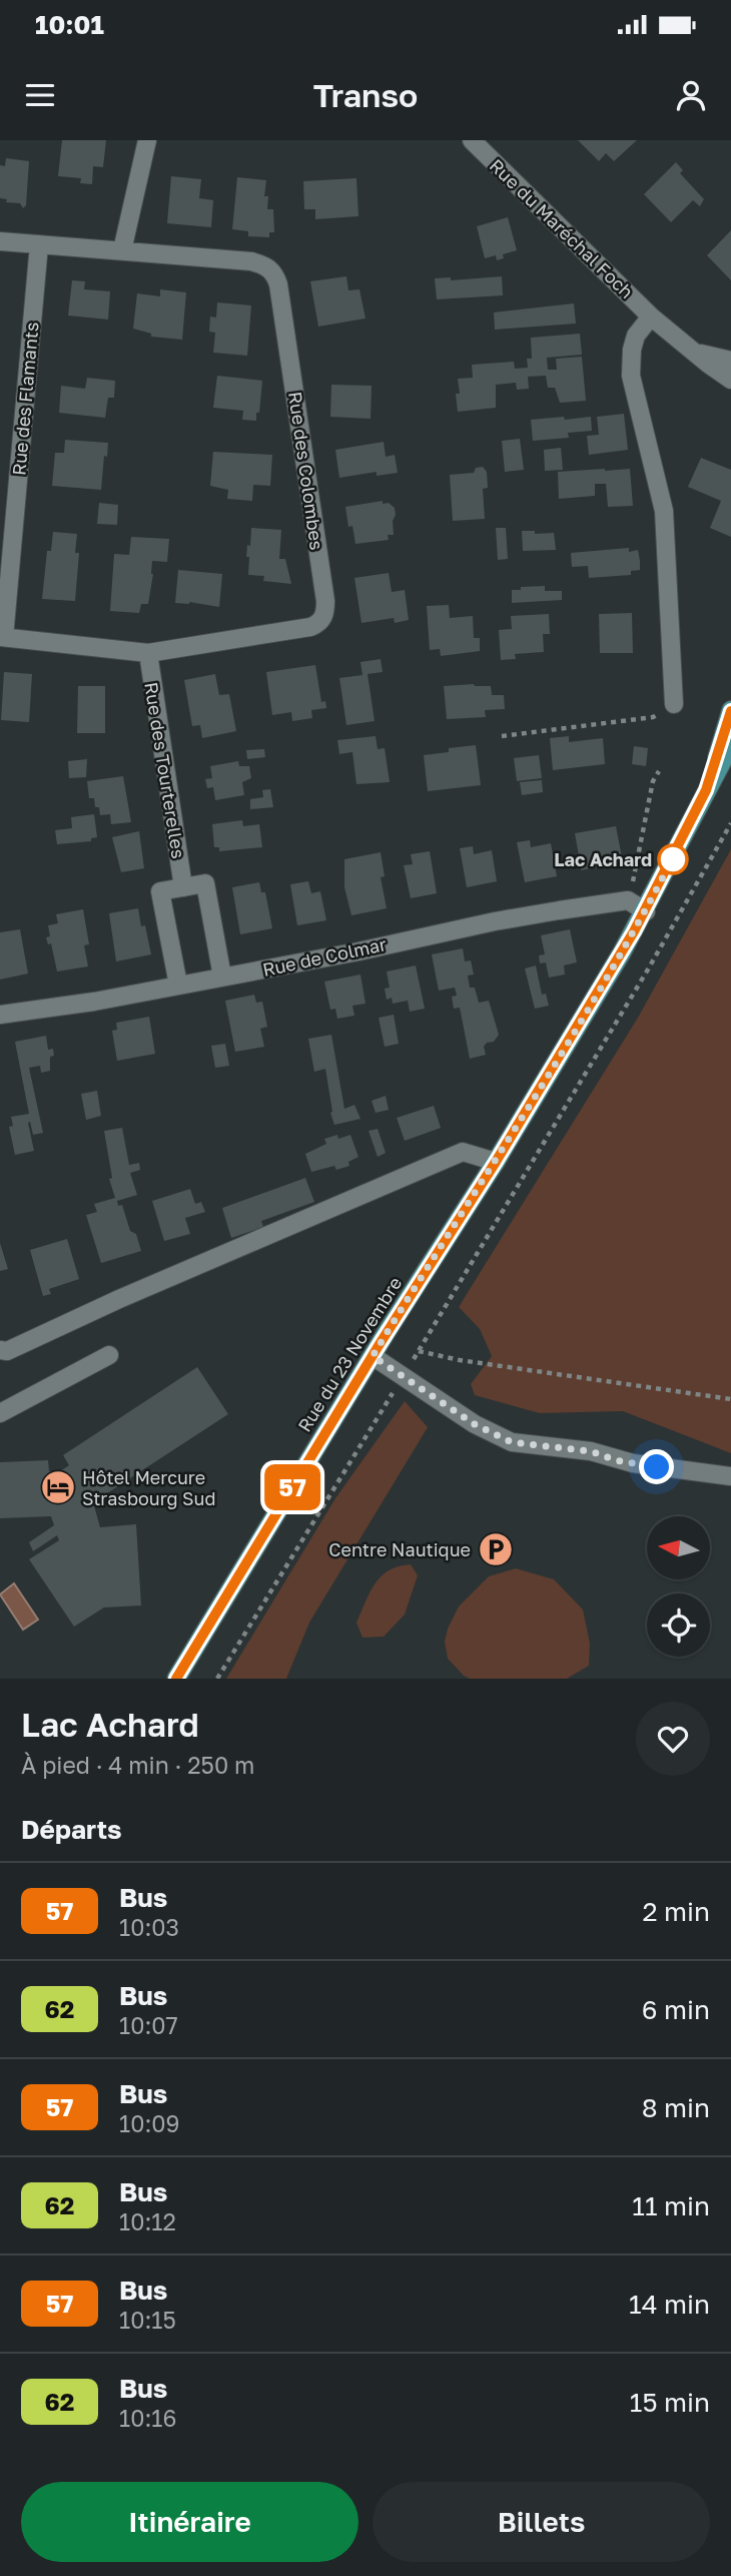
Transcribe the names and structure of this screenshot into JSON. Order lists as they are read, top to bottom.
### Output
{
  "streets": {
    "main road": ["Rue du 23 Novembre"],
    "street": [
      "Rue du Maréchal Foch",
      "Rue des Flamants",
      "Rue des Colombes",
      "Rue des Tourterelles",
      "Rue de Colmar"
    ]
  },
  "crossings": [
    ["Rue des Flamants", "Rue des Colombes"],
    ["Rue des Colombes", "Rue des Tourterelles"],
    ["Rue de Colmar", "Rue du 23 Novembre"]
  ],
  "places": {
    "other": ["Lac Achard"],
    "hotel": ["Hôtel Mercure Strasbourg Sud"],
    "parking": ["Centre Nautique"]
  },
  "lines": ["bus line 57"],
  "north": "left",
  "page": {
    "status": "10:01",
    "header": "Transo",
    "on_map": "57",
    "heading": [
      ["Lac Achard", "À pied · 4 min · 250 m"],
      "Départs"
    ],
    "list": [
      {
        "mark": "57",
        "name": "Bus",
        "note": "10:03",
        "value": "2 min"
      },
      {
        "mark": "62",
        "name": "Bus",
        "note": "10:07",
        "value": "6 min"
      },
      {
        "mark": "57",
        "name": "Bus",
        "note": "10:09",
        "value": "8 min"
      },
      {
        "mark": "62",
        "name": "Bus",
        "note": "10:12",
        "value": "11 min"
      },
      {
        "mark": "57",
        "name": "Bus",
        "note": "10:15",
        "value": "14 min"
      },
      {
        "mark": "62",
        "name": "Bus",
        "note": "10:16",
        "value": "15 min"
      }
    ],
    "buttons": ["Itinéraire", "Billets"]
  }
}
